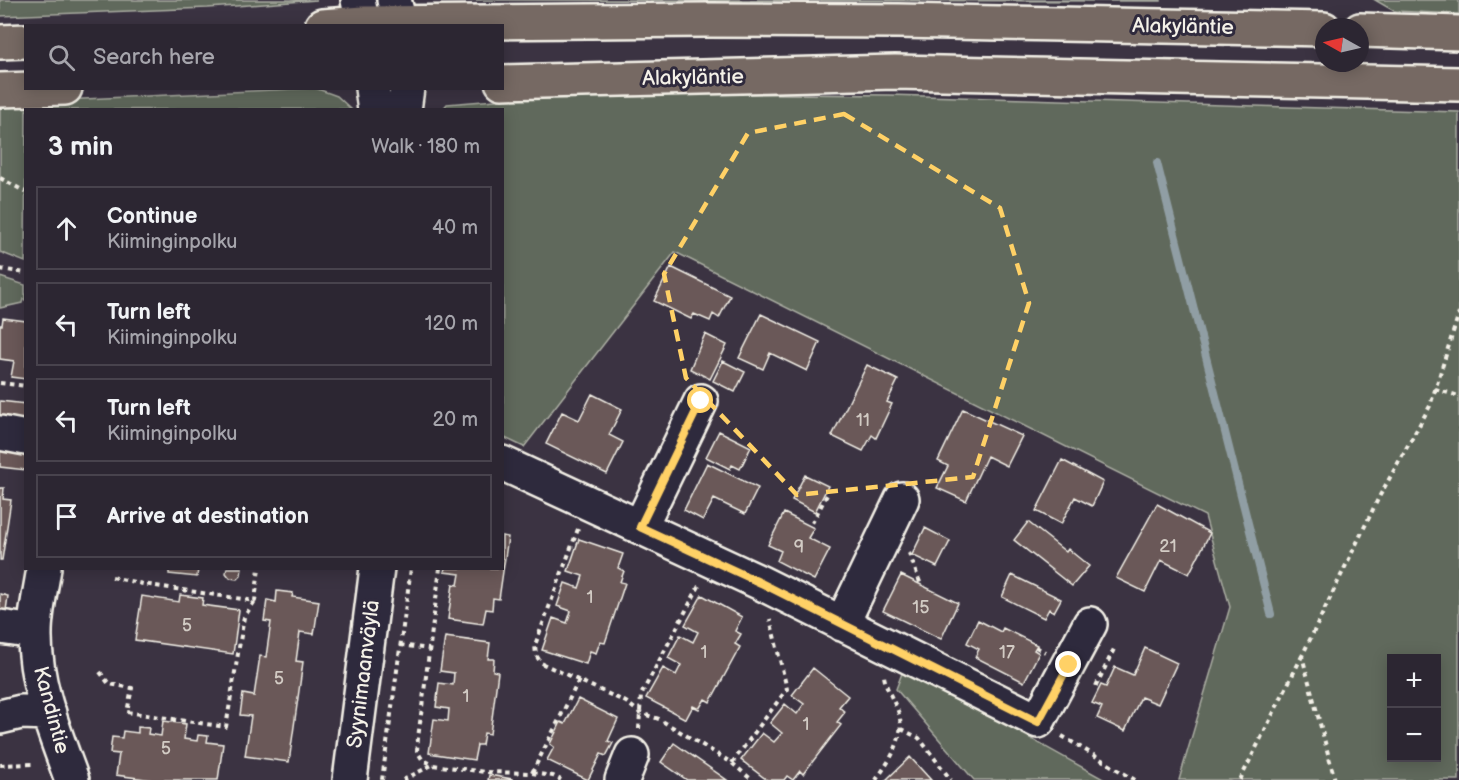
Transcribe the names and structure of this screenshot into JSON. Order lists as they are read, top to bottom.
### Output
{
  "streets": {
    "main road": ["Alakyläntie"],
    "street": ["Syynimaanväylä", "Kandintie"]
  },
  "house_numbers": [
    "11",
    "21",
    "9",
    "1",
    "15",
    "5",
    "1",
    "17",
    "5",
    "1",
    "1",
    "5"
  ],
  "north": "left",
  "page": {
    "search": "Search here",
    "heading": ["3 min", "Walk · 180 m"],
    "list": [
      ["Continue", "Kiiminginpolku", "40 m"],
      ["Turn left", "Kiiminginpolku", "120 m"],
      ["Turn left", "Kiiminginpolku", "20 m"],
      "Arrive at destination"
    ],
    "map_buttons": ["+", "−"]
  }
}
